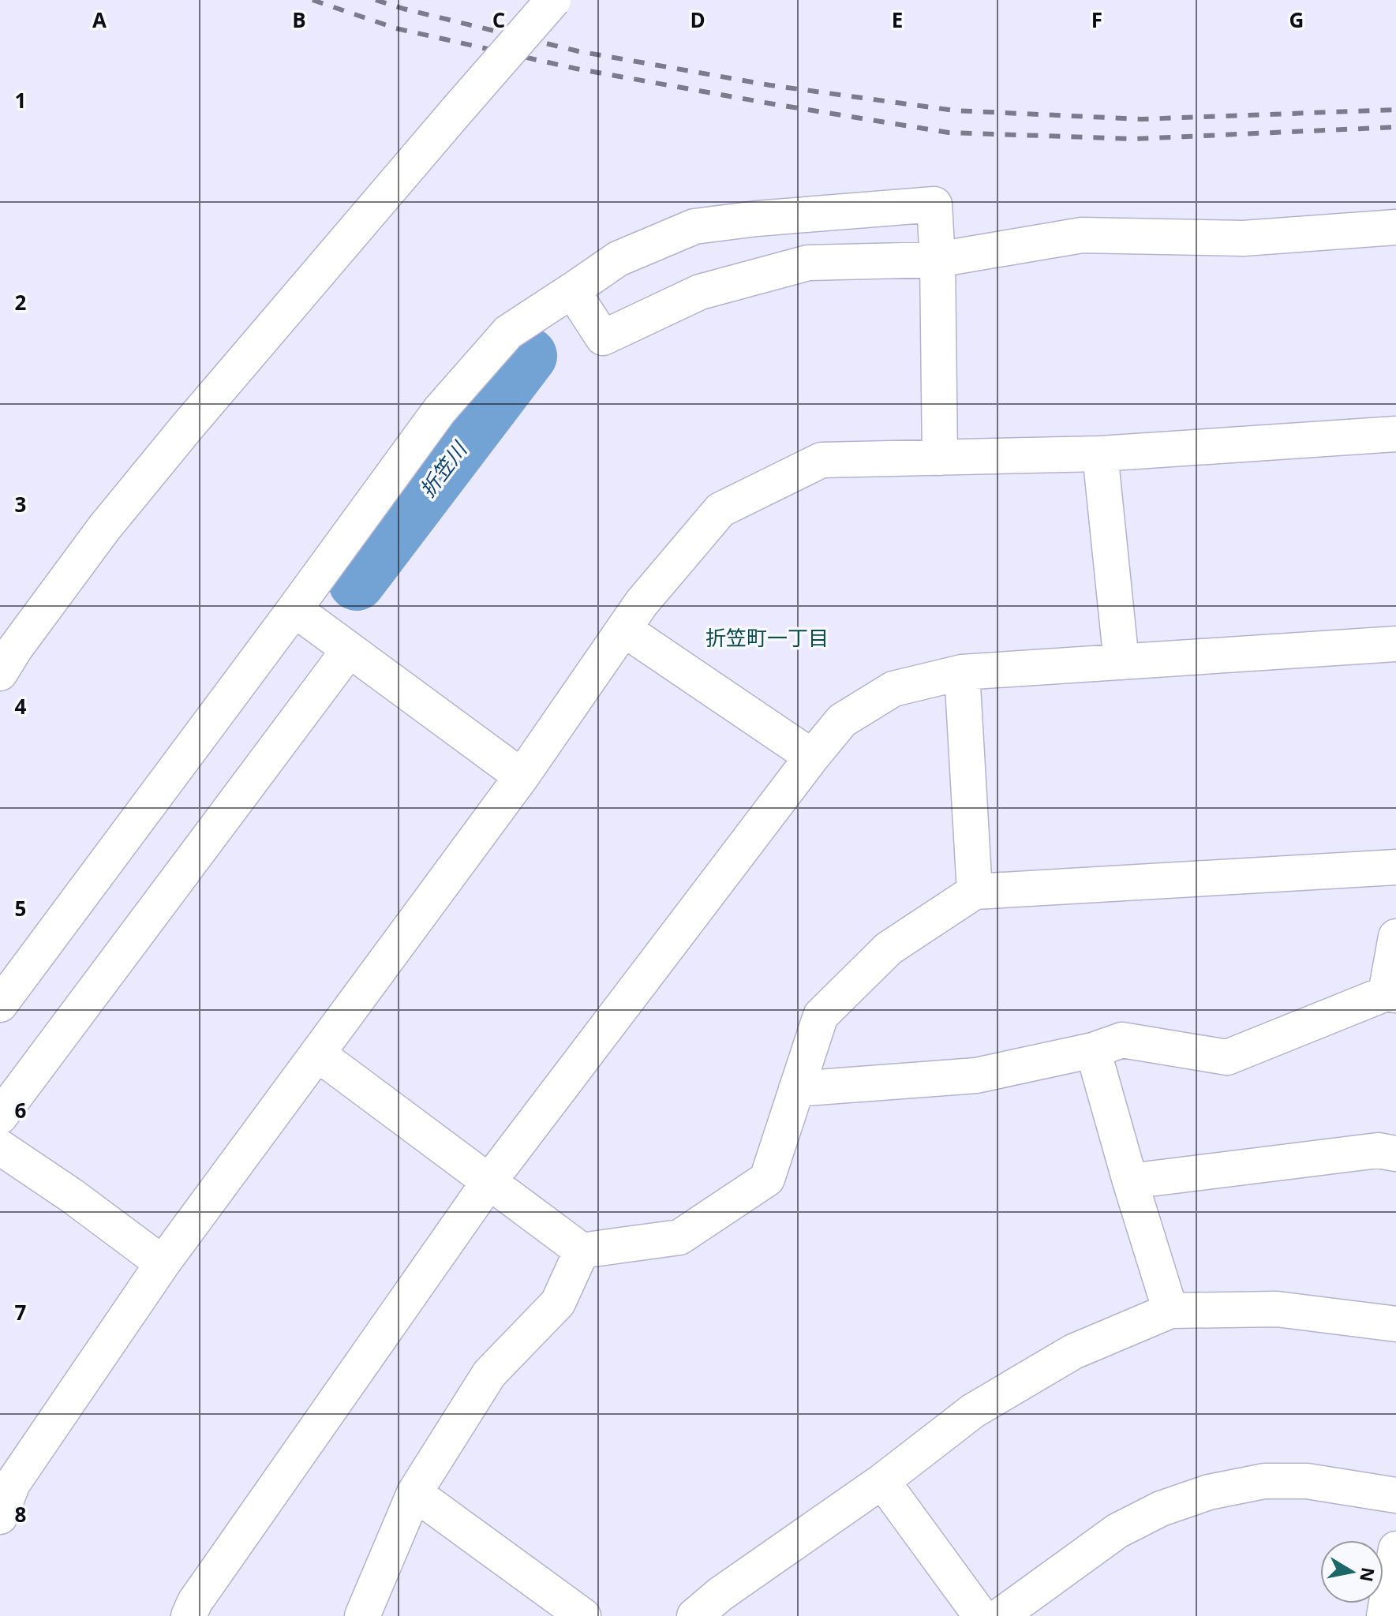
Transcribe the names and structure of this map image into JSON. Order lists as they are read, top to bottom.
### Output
{
  "districts": ["折笠町一丁目"],
  "water": ["折笠川"],
  "north": "right",
  "grid": {
    "columns": [
      "A",
      "B",
      "C",
      "D",
      "E",
      "F",
      "G"
    ],
    "rows": [
      "1",
      "2",
      "3",
      "4",
      "5",
      "6",
      "7",
      "8"
    ]
  }
}
